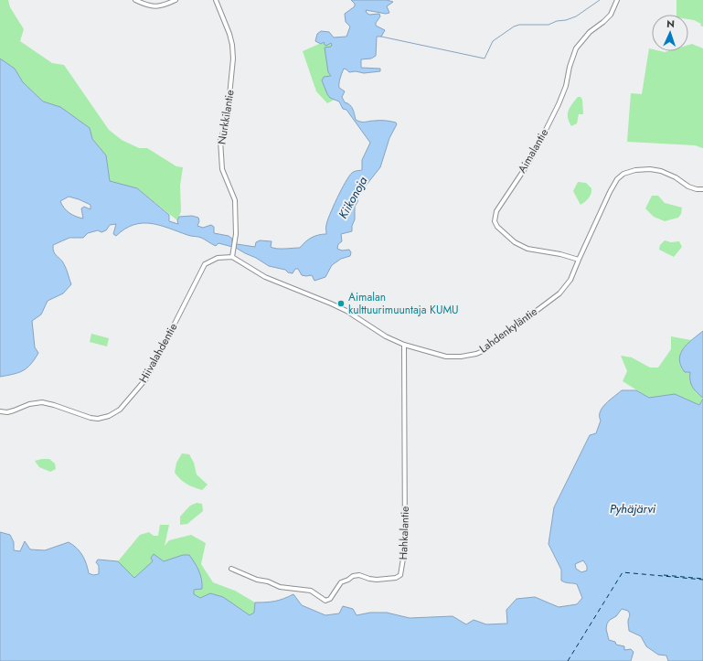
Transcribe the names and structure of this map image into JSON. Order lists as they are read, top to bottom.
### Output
{
  "streets": {
    "street": [
      "Nurkkilantie",
      "Aimalantie",
      "Lahdenkyläntie",
      "Hiivalahdentie",
      "Hahkalantie"
    ]
  },
  "crossings": [
    ["Nurkkilantie", "Lahdenkyläntie"],
    ["Nurkkilantie", "Hiivalahdentie"],
    ["Aimalantie", "Lahdenkyläntie"],
    ["Lahdenkyläntie", "Hiivalahdentie"],
    ["Lahdenkyläntie", "Hahkalantie"]
  ],
  "water": ["Kiikonoja", "Pyhäjärvi"],
  "places": ["Aimalan kulttuurimuuntaja KUMU"],
  "north": "top"
}
